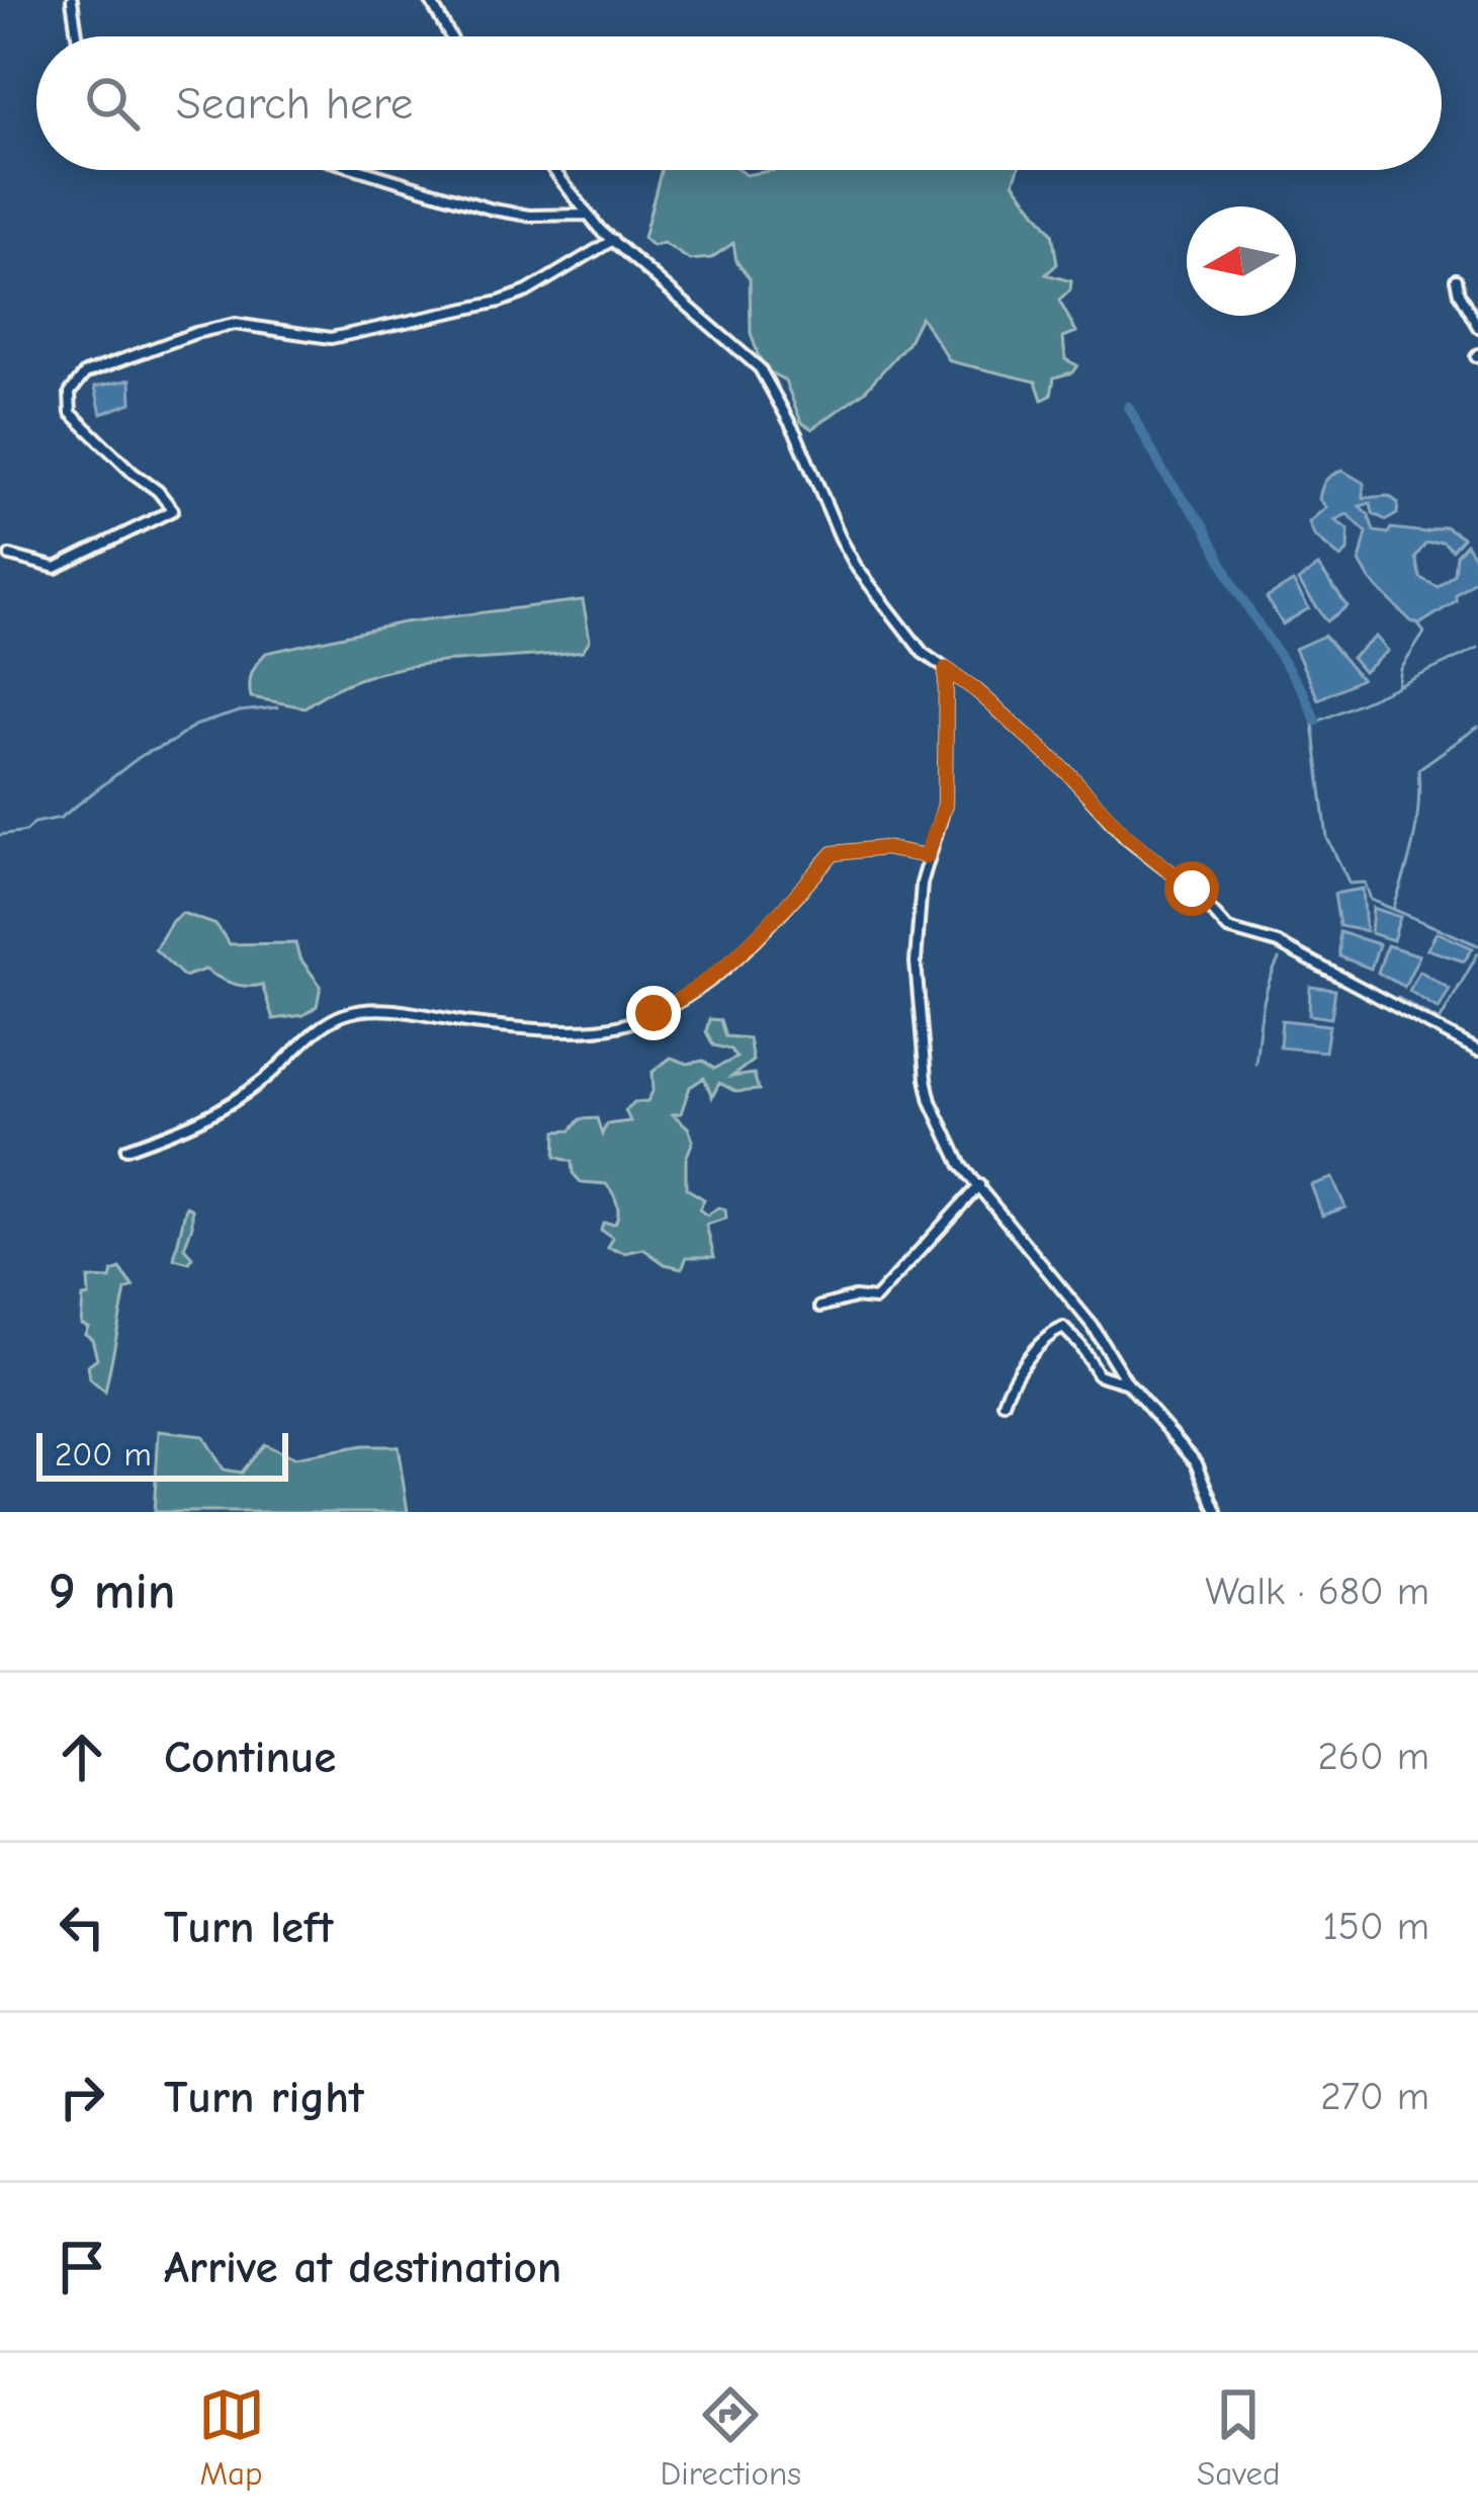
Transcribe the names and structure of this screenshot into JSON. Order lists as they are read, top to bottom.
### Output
{
  "scale_bar": "200 m",
  "north": "left",
  "page": {
    "search": "Search here",
    "scale": "200 m",
    "heading": ["9 min", "Walk · 680 m"],
    "list": [
      ["Continue", "260 m"],
      ["Turn left", "150 m"],
      ["Turn right", "270 m"],
      "Arrive at destination"
    ],
    "nav": ["Map", "Directions", "Saved"]
  }
}
